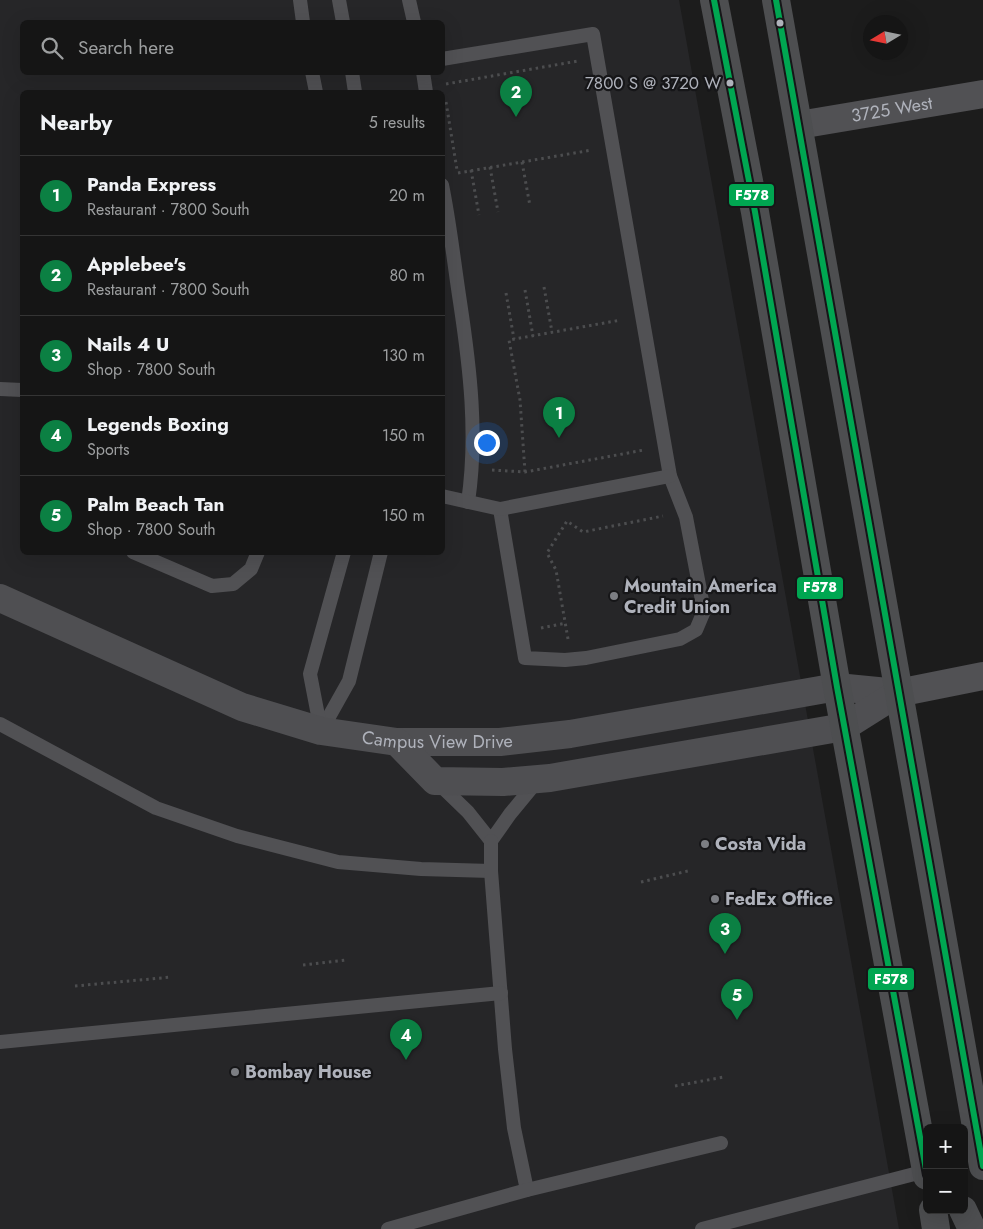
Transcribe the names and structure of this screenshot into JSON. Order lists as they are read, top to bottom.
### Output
{
  "streets": {
    "street": ["3725 West", "Campus View Drive"]
  },
  "places": [
    "7800 S @ 3720 W",
    "Mountain America Credit Union",
    "Costa Vida",
    "FedEx Office",
    "Bombay House"
  ],
  "lines": ["transit line F578"],
  "north": "left",
  "page": {
    "search": "Search here",
    "pins": [
      "2",
      "1",
      "3",
      "5",
      "4"
    ],
    "heading": ["Nearby", "5 results"],
    "list": [
      {
        "mark": "1",
        "name": "Panda Express",
        "note": "Restaurant · 7800 South",
        "value": "20 m"
      },
      {
        "mark": "2",
        "name": "Applebee's",
        "note": "Restaurant · 7800 South",
        "value": "80 m"
      },
      {
        "mark": "3",
        "name": "Nails 4 U",
        "note": "Shop · 7800 South",
        "value": "130 m"
      },
      {
        "mark": "4",
        "name": "Legends Boxing",
        "note": "Sports",
        "value": "150 m"
      },
      {
        "mark": "5",
        "name": "Palm Beach Tan",
        "note": "Shop · 7800 South",
        "value": "150 m"
      }
    ],
    "map_buttons": ["+", "−"]
  }
}
